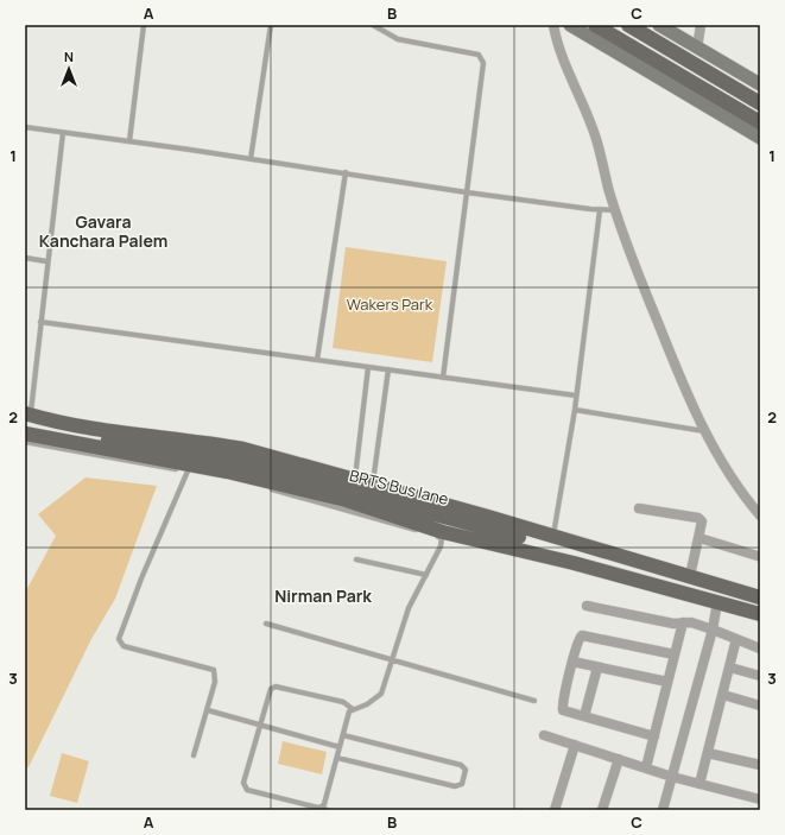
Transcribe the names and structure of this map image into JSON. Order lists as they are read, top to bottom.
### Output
{
  "streets": {
    "main road": ["BRTS Bus lane"]
  },
  "districts": ["Gavara Kanchara Palem", "Nirman Park"],
  "parks": ["Wakers Park"],
  "north": "top",
  "grid": {
    "columns": ["A", "B", "C"],
    "rows": ["1", "2", "3"]
  }
}
